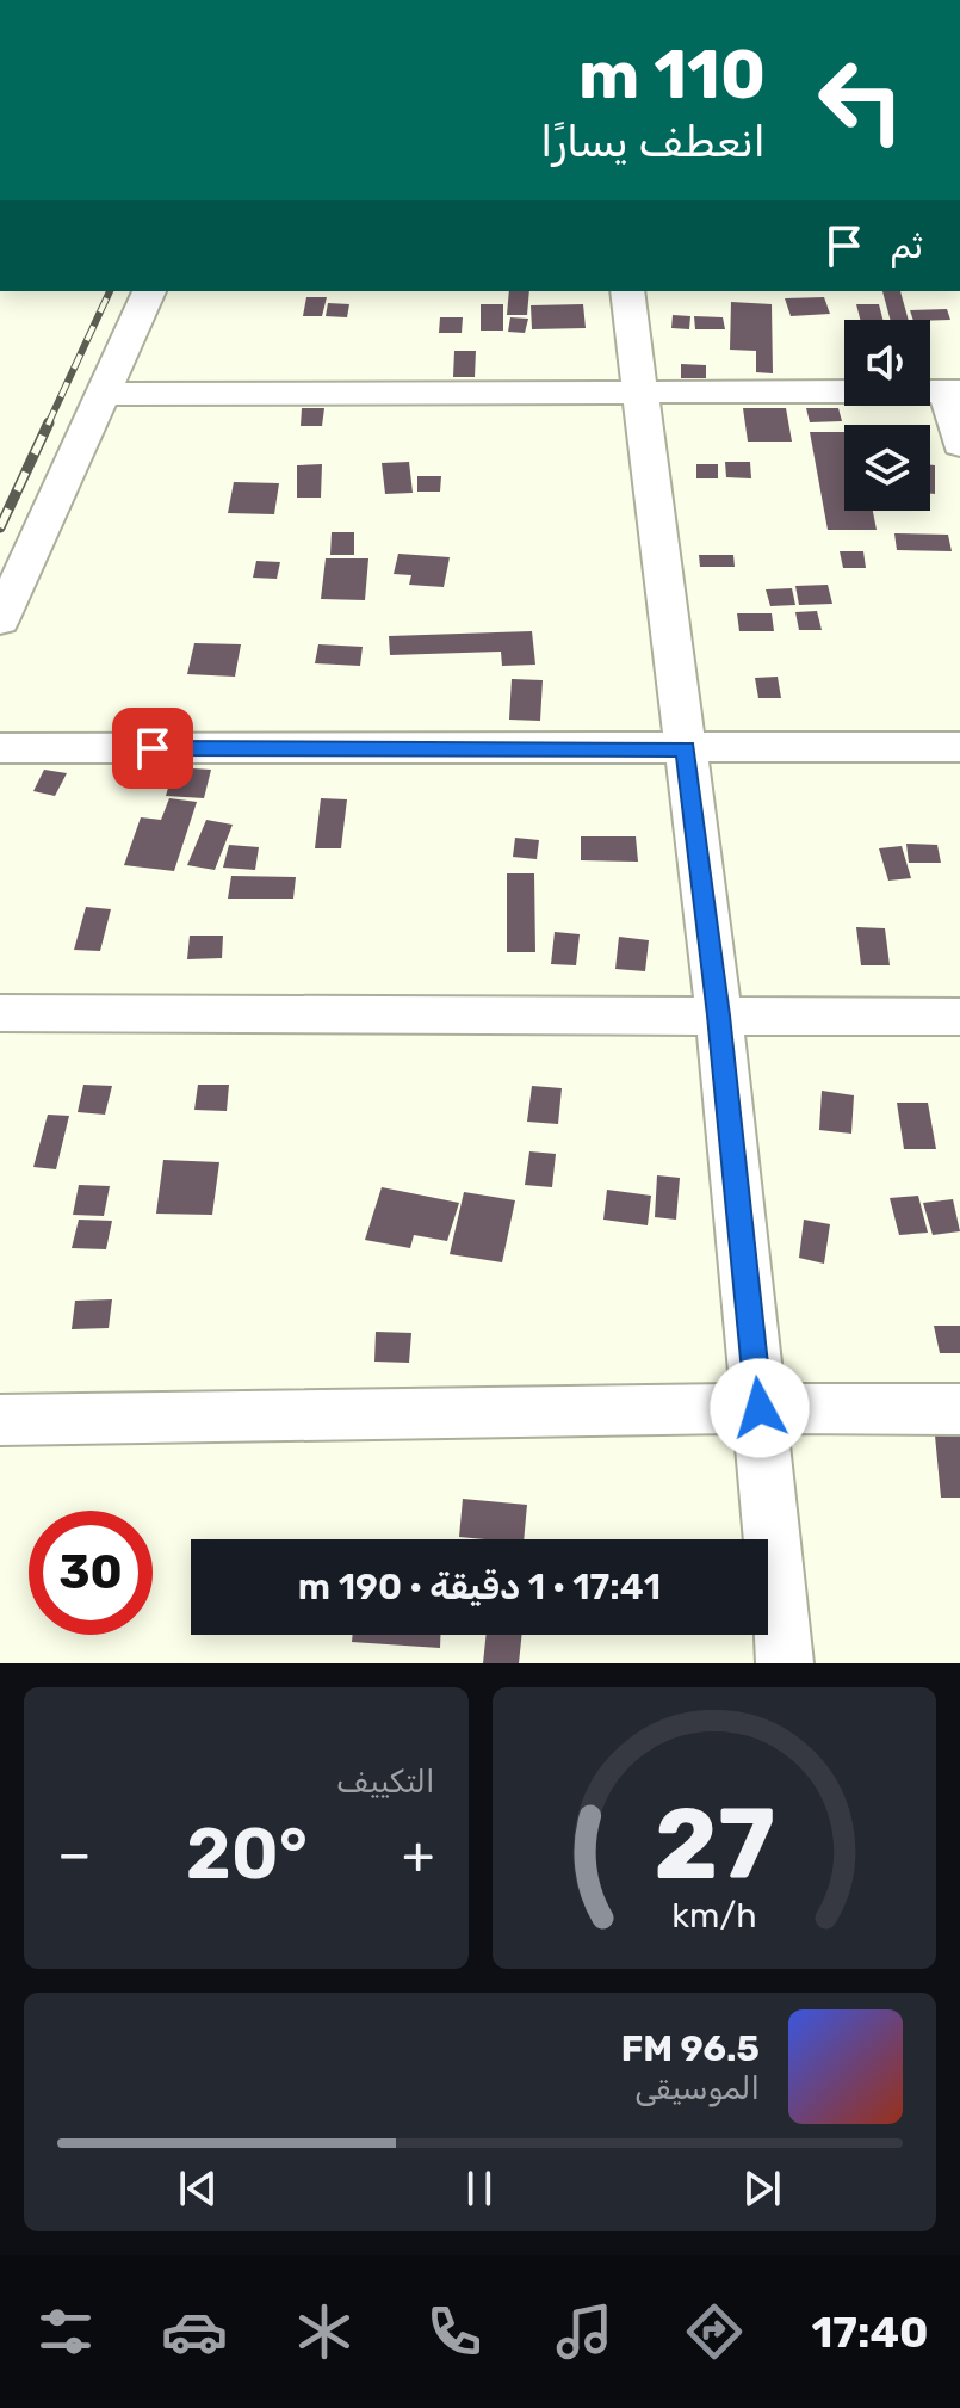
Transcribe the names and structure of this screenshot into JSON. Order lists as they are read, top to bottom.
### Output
{
  "page": {
    "turn": ["110 m", "انعطف يسارًا"],
    "then": "ثم",
    "limit": "30",
    "trip": "17:41 · 1 دقيقة · 190 m",
    "tile": "التكييف",
    "heat": ["−", "20°", "+"],
    "song": ["96.5 FM", "الموسيقى"],
    "tabs": "17:40",
    "gauge": ["27", "km/h"]
  }
}
